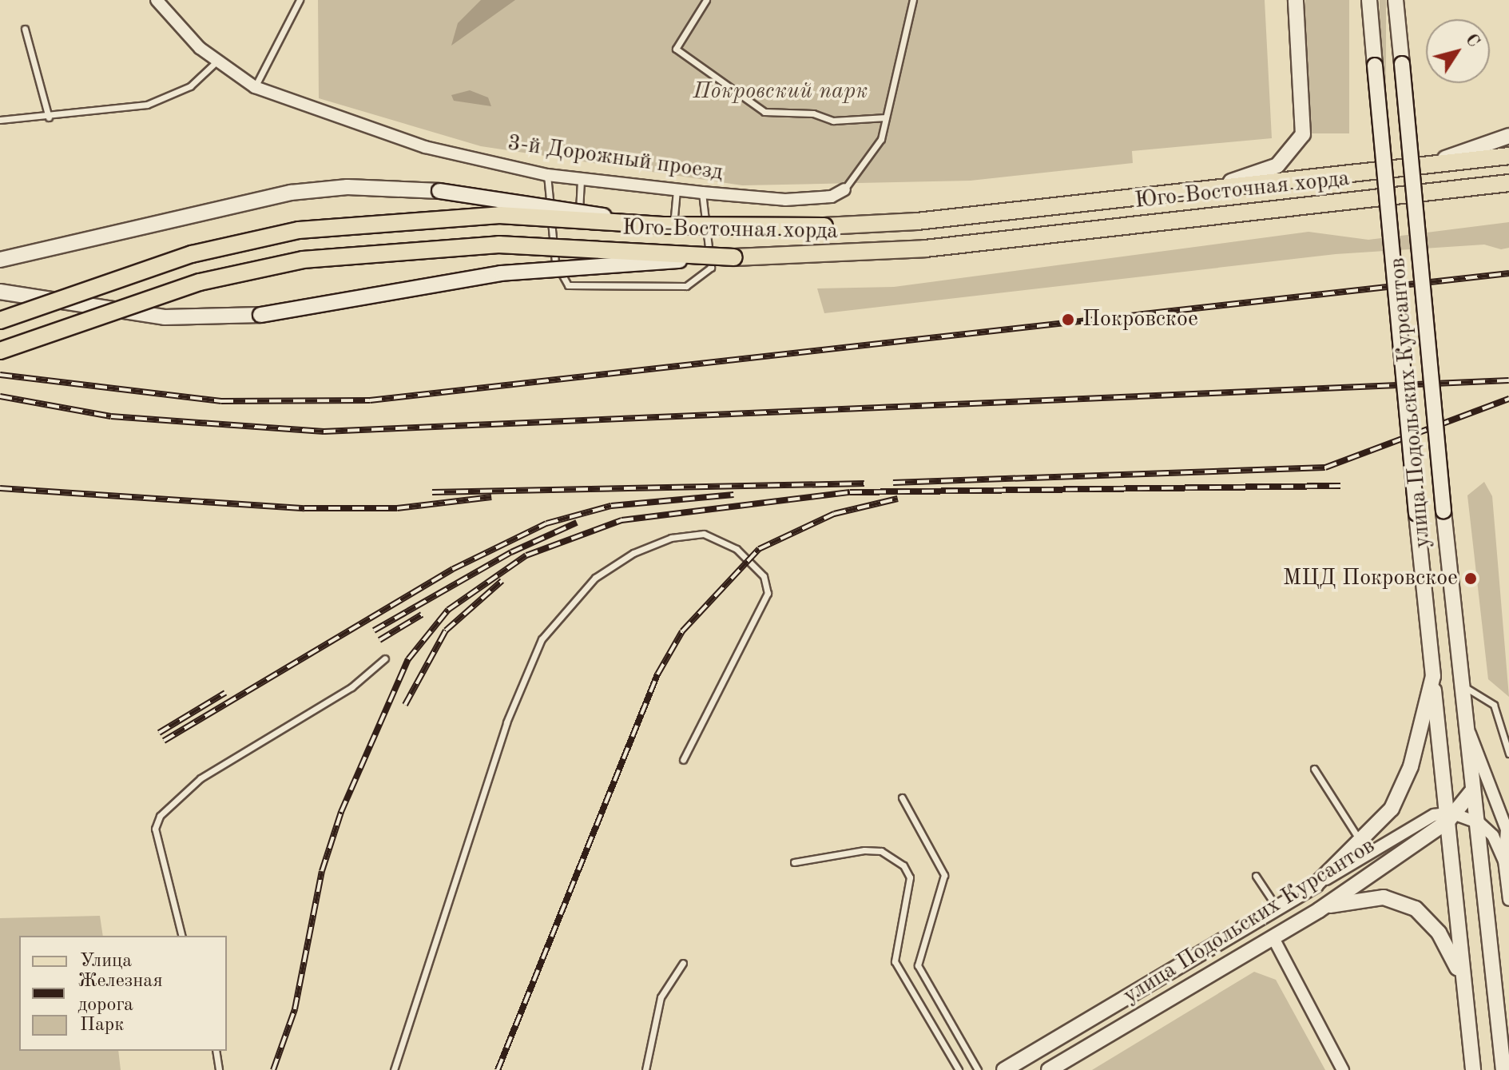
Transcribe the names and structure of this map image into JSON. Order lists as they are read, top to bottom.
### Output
{
  "streets": {
    "main road": ["Юго-Восточная хорда", "улица Подольских Курсантов"],
    "street": ["3-й Дорожный проезд"]
  },
  "parks": ["Покровский парк"],
  "places": ["Покровское", "МЦД Покровское"],
  "legend": ["Улица", "Железная дорога", "Парк"],
  "north": "top right"
}
